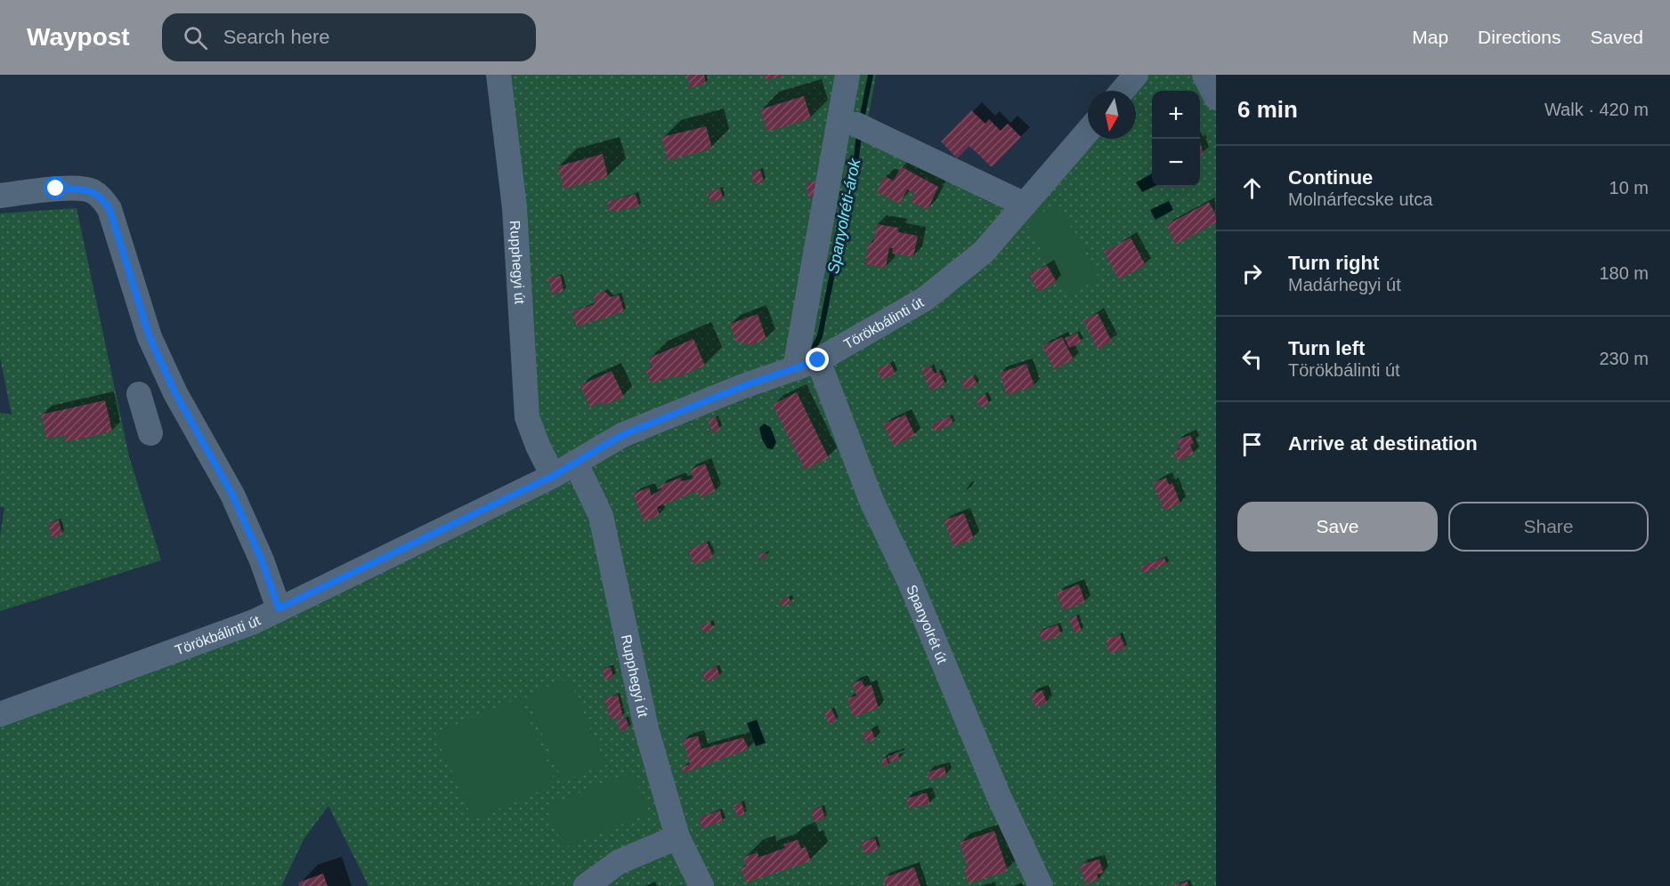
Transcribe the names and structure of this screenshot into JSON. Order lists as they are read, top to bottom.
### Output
{
  "streets": {
    "street": ["Rupphegyi út", "Törökbálinti út", "Spanyolrét út"]
  },
  "crossings": [
    ["Rupphegyi út", "Törökbálinti út"],
    ["Törökbálinti út", "Spanyolrét út"]
  ],
  "water": ["Spanyolréti-árok"],
  "north": "bottom",
  "page": {
    "header": "Waypost",
    "search": "Search here",
    "nav": ["Map", "Directions", "Saved"],
    "heading": ["6 min", "Walk · 420 m"],
    "map_buttons": ["+", "−"],
    "list": [
      ["Continue", "Molnárfecske utca", "10 m"],
      ["Turn right", "Madárhegyi út", "180 m"],
      ["Turn left", "Törökbálinti út", "230 m"],
      "Arrive at destination"
    ],
    "buttons": ["Save", "Share"]
  }
}
